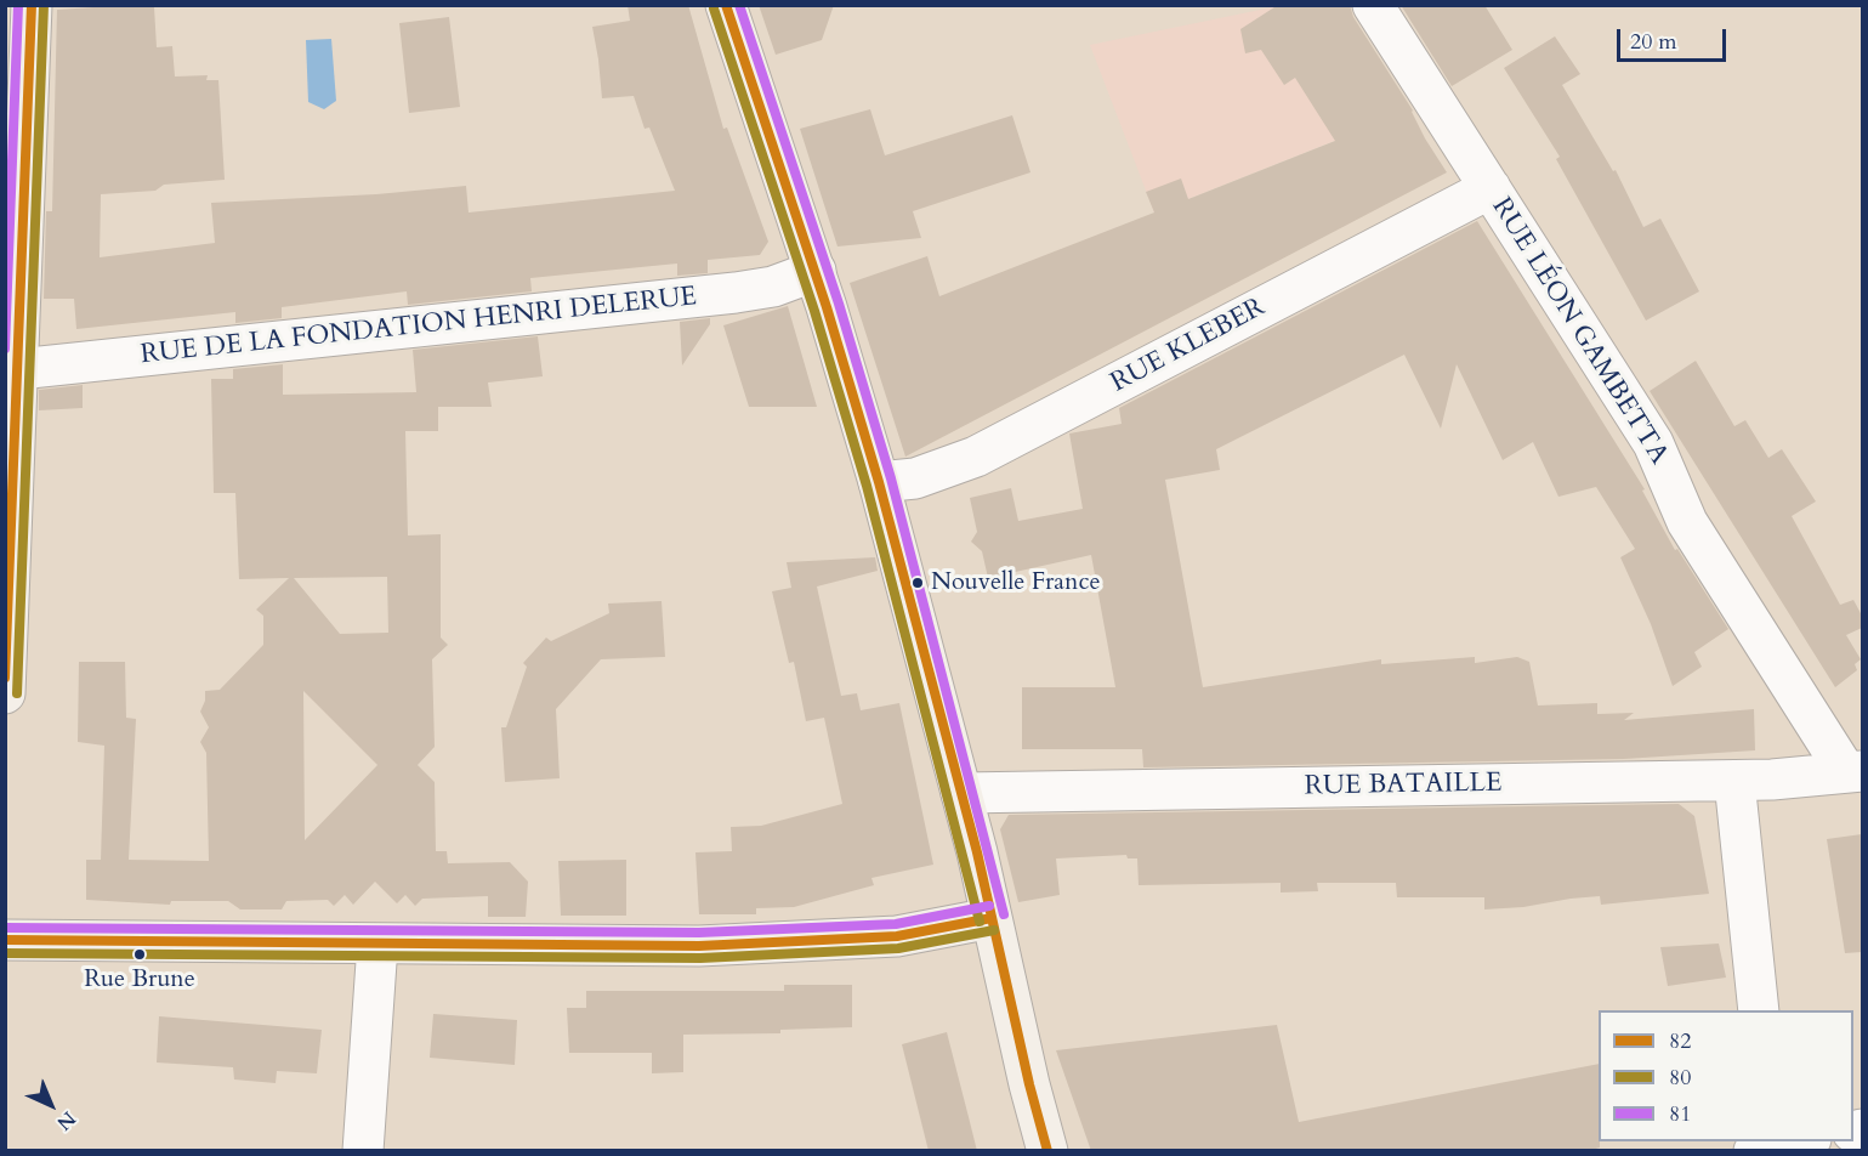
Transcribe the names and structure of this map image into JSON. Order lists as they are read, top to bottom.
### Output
{
  "streets": {
    "street": [
      "RUE DE LA FONDATION HENRI DELERUE",
      "RUE LÉON GAMBETTA",
      "RUE KLEBER",
      "RUE BATAILLE"
    ]
  },
  "crossings": [
    ["RUE LÉON GAMBETTA", "RUE KLEBER"],
    ["RUE LÉON GAMBETTA", "RUE BATAILLE"]
  ],
  "places": ["Nouvelle France", "Rue Brune"],
  "lines": ["transit line 82", "transit line 80", "transit line 81"],
  "legend": ["82", "80", "81"],
  "scale_bar": "20 m",
  "north": "bottom right"
}
